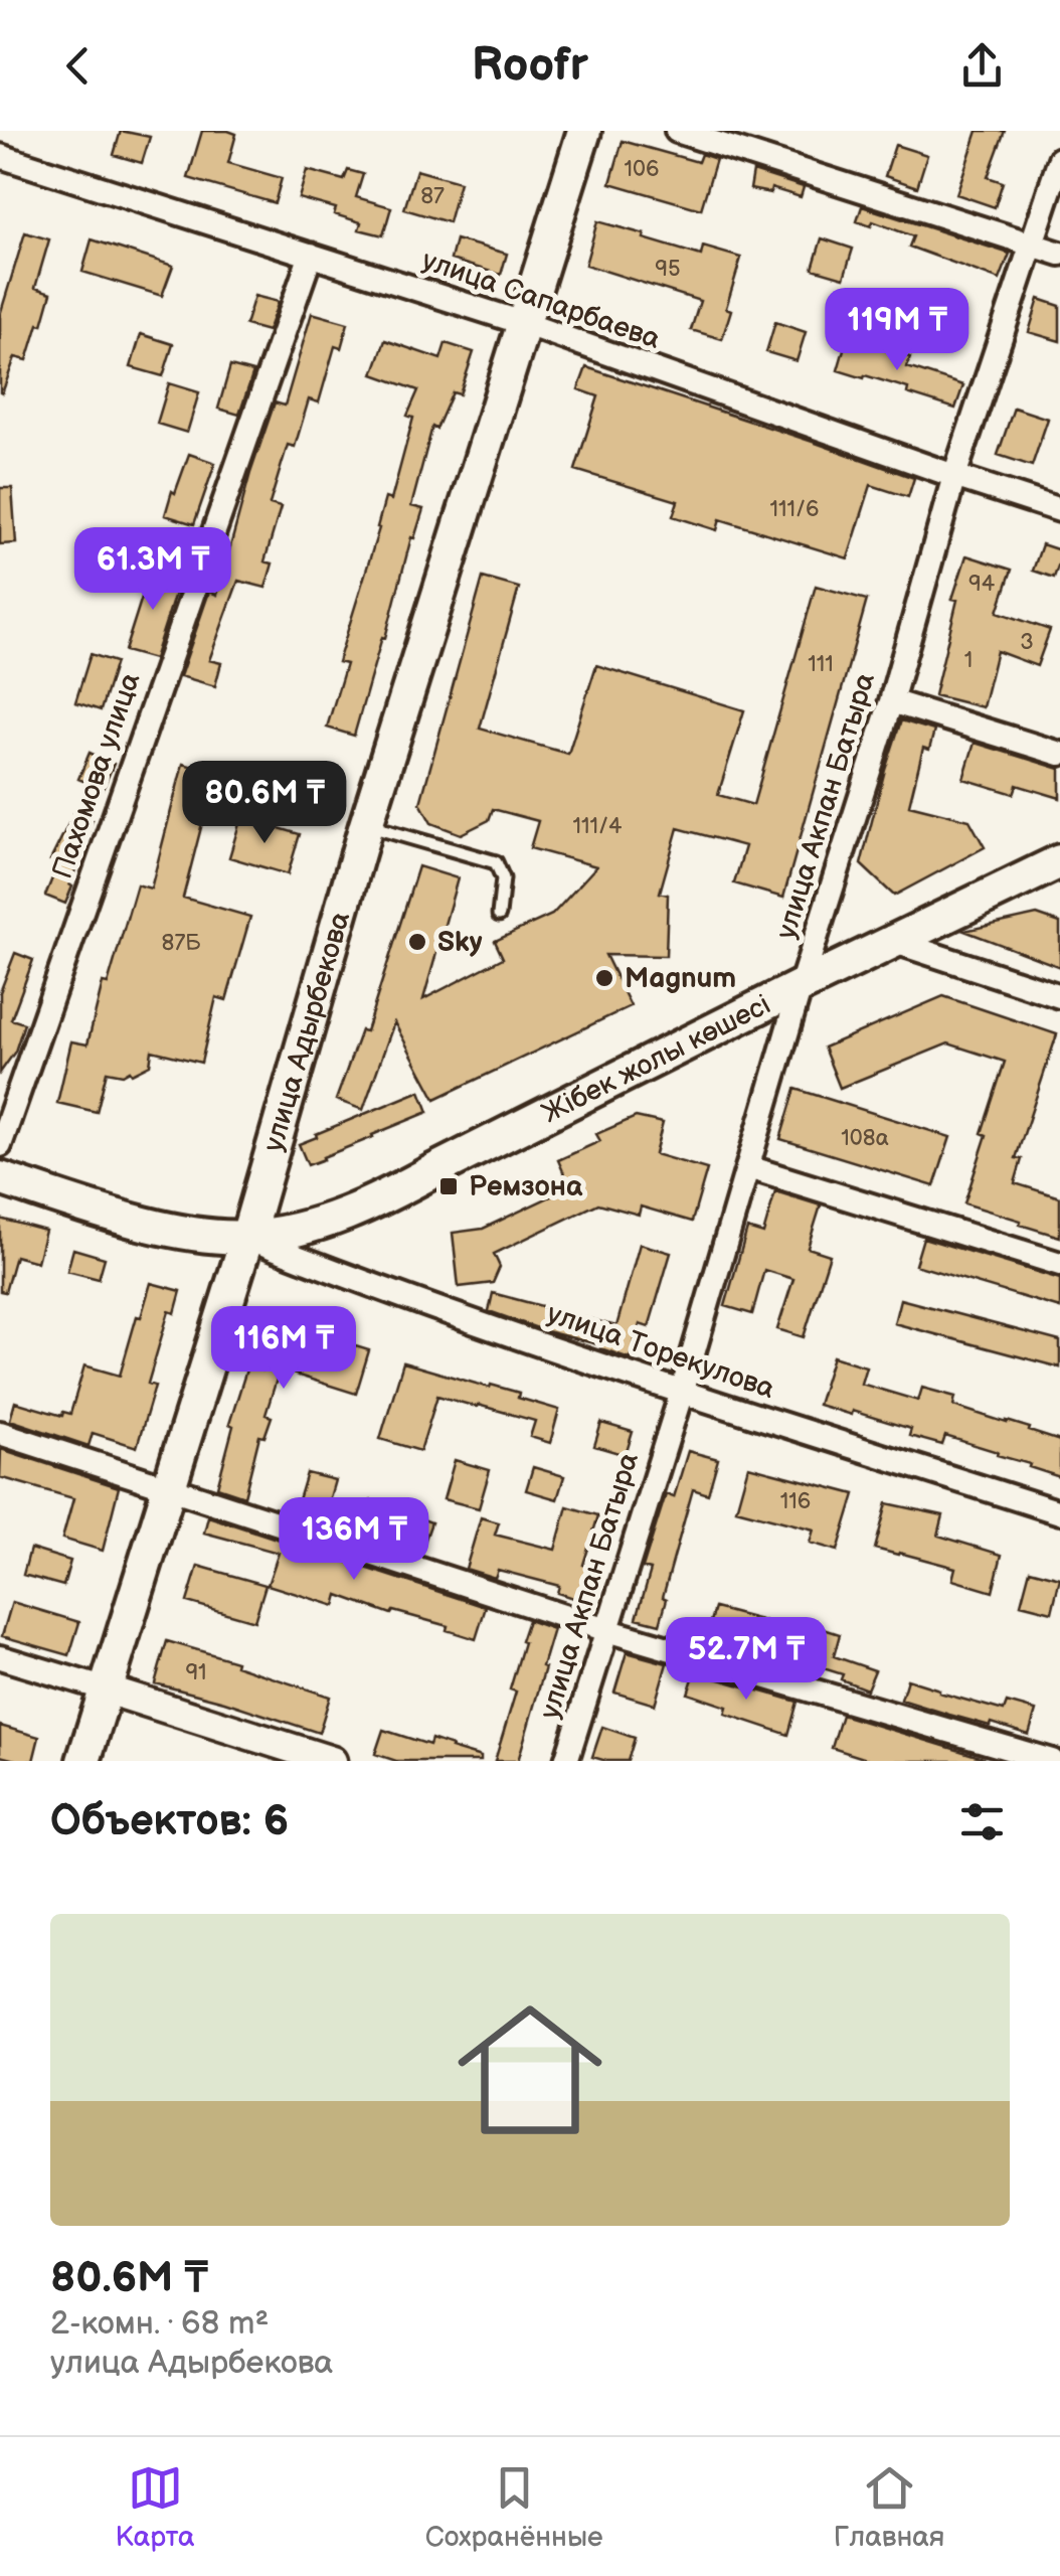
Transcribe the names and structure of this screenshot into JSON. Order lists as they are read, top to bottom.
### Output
{
  "streets": {
    "main road": ["улица Адырбекова", "Жібек жолы көшесі"],
    "street": [
      "улица Сапарбаева",
      "Пахомова улица",
      "улица Акпан Батыра",
      "улица Торекулова"
    ]
  },
  "crossings": [
    ["улица Сапарбаева", "Пахомова улица"],
    ["улица Сапарбаева", "улица Акпан Батыра"],
    ["улица Сапарбаева", "улица Адырбекова"],
    ["улица Акпан Батыра", "Жібек жолы көшесі"],
    ["улица Акпан Батыра", "улица Торекулова"],
    ["улица Адырбекова", "Жібек жолы көшесі"],
    ["улица Адырбекова", "улица Торекулова"],
    ["Жібек жолы көшесі", "улица Торекулова"]
  ],
  "places": {
    "other": ["Sky", "Magnum"],
    "transit": ["Ремзона"]
  },
  "house_numbers": [
    "106",
    "87",
    "95",
    "111/6",
    "94",
    "3",
    "1",
    "111",
    "111/4",
    "87Б",
    "108а",
    "116",
    "91"
  ],
  "page": {
    "header": "Roofr",
    "price": [
      "119M ₸",
      "61.3M ₸",
      "80.6M ₸",
      "116M ₸",
      "136M ₸",
      "52.7M ₸"
    ],
    "heading": "Объектов: 6",
    "list": [
      {
        "name": "80.6M ₸",
        "note": "2-комн. · 68 m² · улица Адырбекова"
      }
    ],
    "tabs": ["Карта", "Сохранённые", "Главная"]
  }
}
